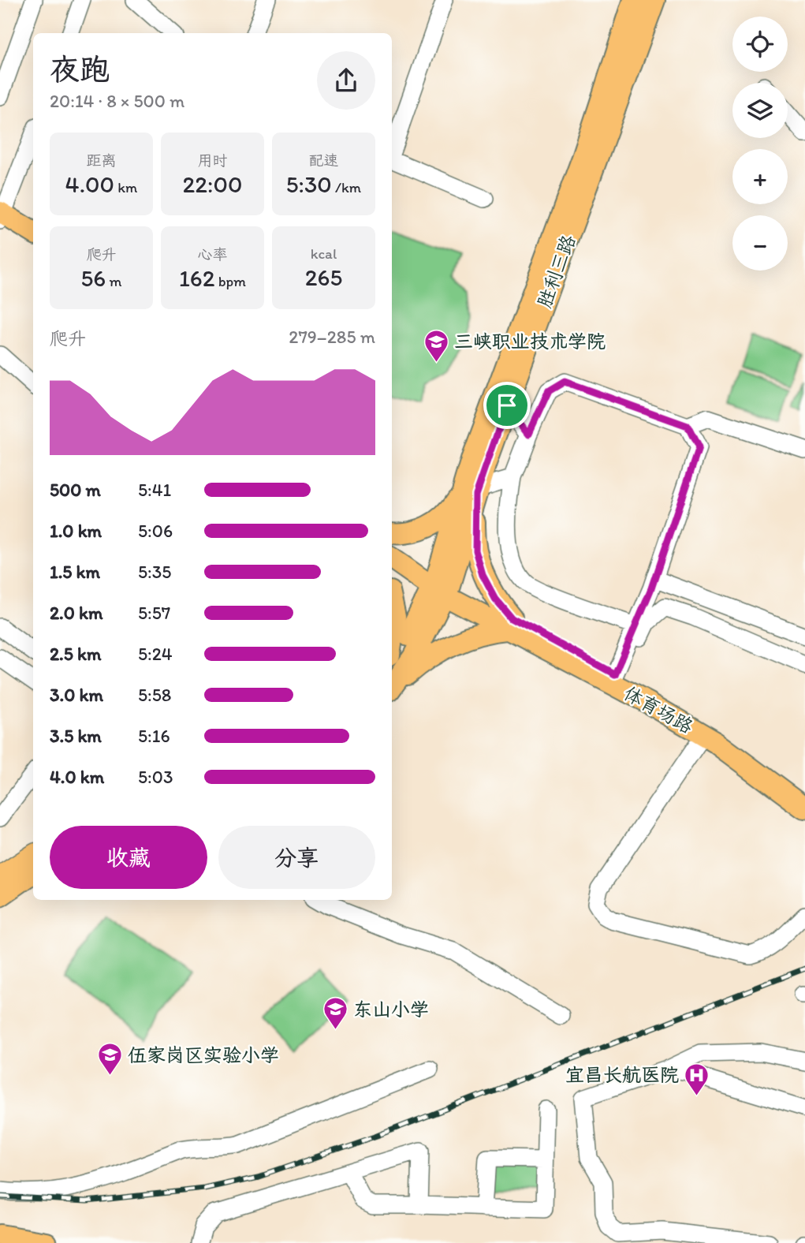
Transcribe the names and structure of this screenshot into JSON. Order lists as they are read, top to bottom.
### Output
{
  "streets": {
    "main road": ["胜利三路", "体育场路"]
  },
  "crossings": [
    ["胜利三路", "体育场路"]
  ],
  "places": {
    "school or university": ["三峡职业技术学院", "东山小学", "伍家岗区实验小学"],
    "hospital": ["宜昌长航医院"]
  },
  "page": {
    "map_buttons": ["+", "−"],
    "heading": ["夜跑", "20:14 · 8 × 500 m"],
    "stats": [
      ["距离", "4.00 km"],
      ["用时", "22:00"],
      ["配速", "5:30 /km"],
      ["爬升", "56 m"],
      ["心率", "162 bpm"],
      ["kcal", "265"]
    ],
    "chart": ["爬升", "279–285 m"],
    "list": [
      {
        "name": "500 m",
        "note": "5:41"
      },
      {
        "name": "1.0 km",
        "note": "5:06"
      },
      {
        "name": "1.5 km",
        "note": "5:35"
      },
      {
        "name": "2.0 km",
        "note": "5:57"
      },
      {
        "name": "2.5 km",
        "note": "5:24"
      },
      {
        "name": "3.0 km",
        "note": "5:58"
      },
      {
        "name": "3.5 km",
        "note": "5:16"
      },
      {
        "name": "4.0 km",
        "note": "5:03"
      }
    ],
    "buttons": ["收藏", "分享"]
  }
}
